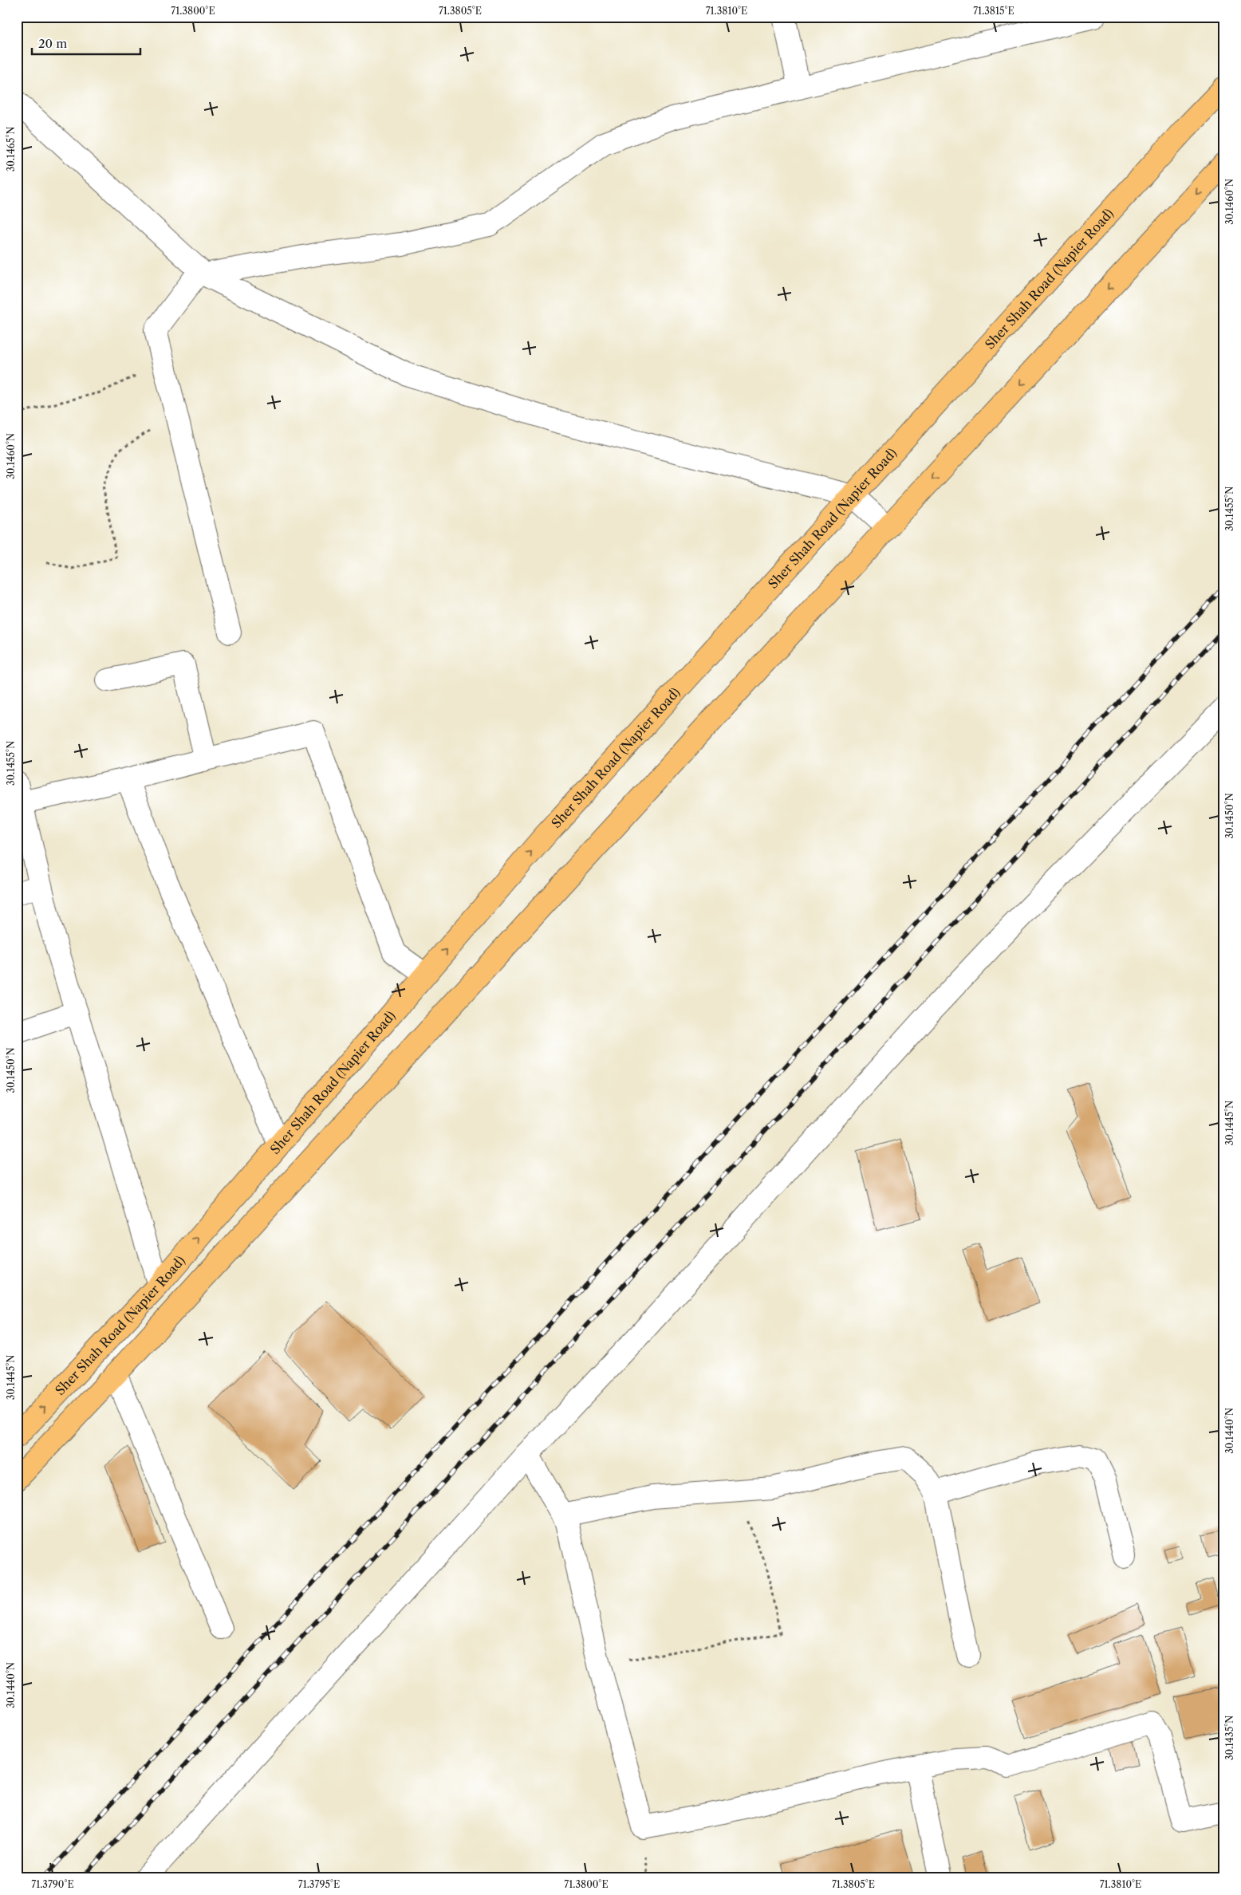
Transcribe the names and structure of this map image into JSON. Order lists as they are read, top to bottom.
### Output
{
  "streets": {
    "main road": ["Sher Shah Road (Napier Road)"]
  },
  "scale_bar": "20 m",
  "coordinates": [
    "71.3800°E",
    "71.3805°E",
    "71.3810°E",
    "71.3815°E",
    "30.1465°N",
    "30.1460°N",
    "30.1455°N",
    "30.1450°N",
    "30.1445°N",
    "30.1440°N",
    "30.1435°N",
    "71.3790°E",
    "71.3795°E"
  ]
}
